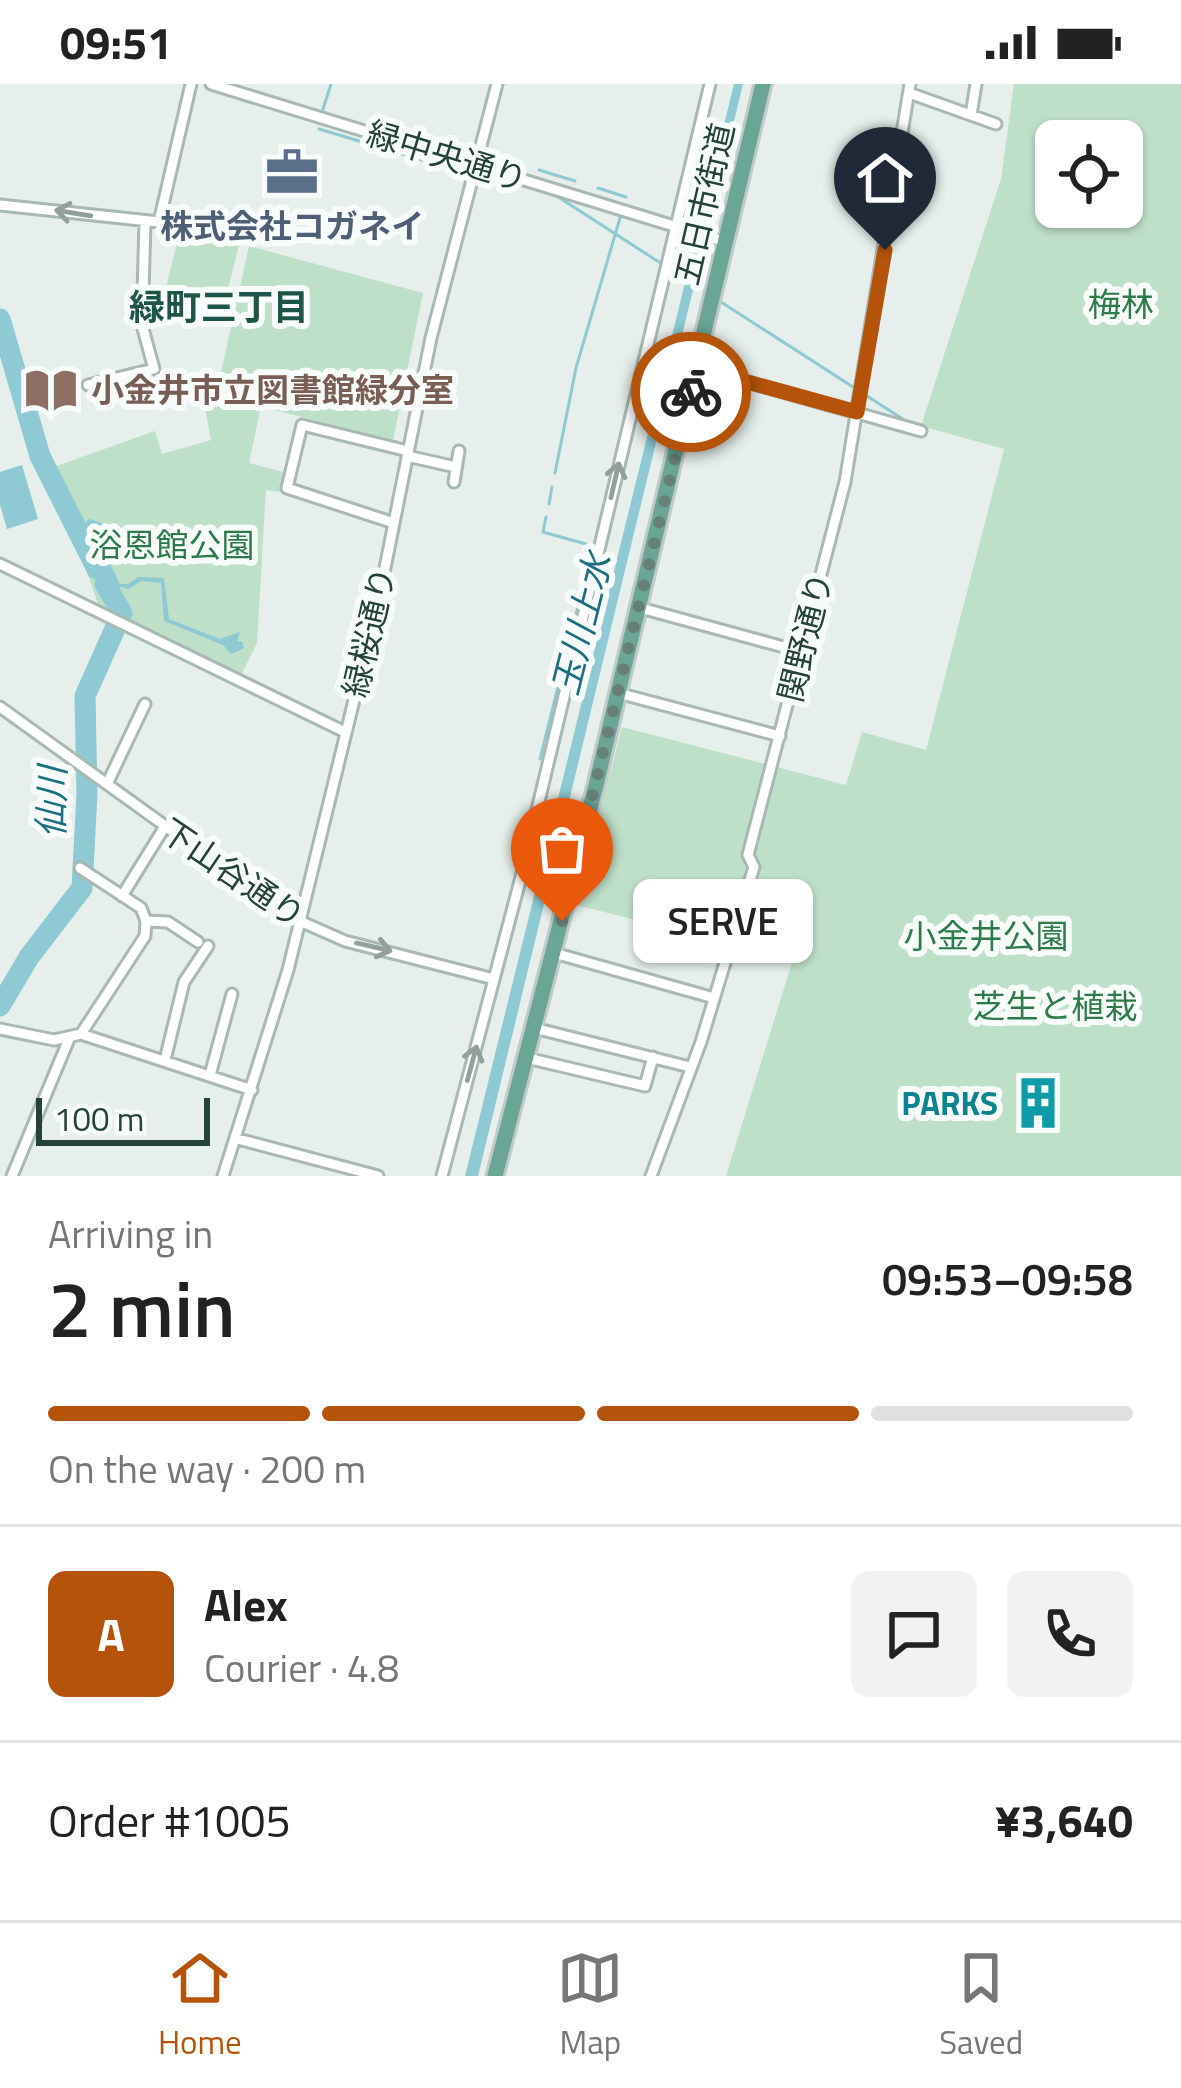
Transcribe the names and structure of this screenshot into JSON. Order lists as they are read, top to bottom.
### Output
{
  "streets": {
    "main road": ["五日市街道"],
    "street": [
      "緑中央通り",
      "緑桜通り",
      "関野通り",
      "下山谷通り"
    ]
  },
  "crossings": [
    ["緑中央通り", "五日市街道"],
    ["緑中央通り", "緑桜通り"],
    ["緑桜通り", "下山谷通り"]
  ],
  "one_way": ["下山谷通り"],
  "districts": ["緑町三丁目"],
  "water": ["玉川上水", "仙川"],
  "parks": [
    "梅林",
    "浴恩館公園",
    "小金井公園",
    "芝生と植栽"
  ],
  "places": {
    "office": ["株式会社コガネイ"],
    "library": ["小金井市立図書館緑分室"],
    "other": ["SERVE"],
    "building": ["PARKS"]
  },
  "scale_bar": "100 m",
  "page": {
    "status": "09:51",
    "bubble": "SERVE",
    "scale": "100 m",
    "heading": ["2 min", "Arriving in", "09:53–09:58"],
    "panel": [
      "Alex",
      "Courier · 4.8",
      "Order #1005",
      "¥3,640"
    ],
    "bar": "On the way · 200 m",
    "round": "A",
    "tabs": ["Home", "Map", "Saved"]
  }
}
